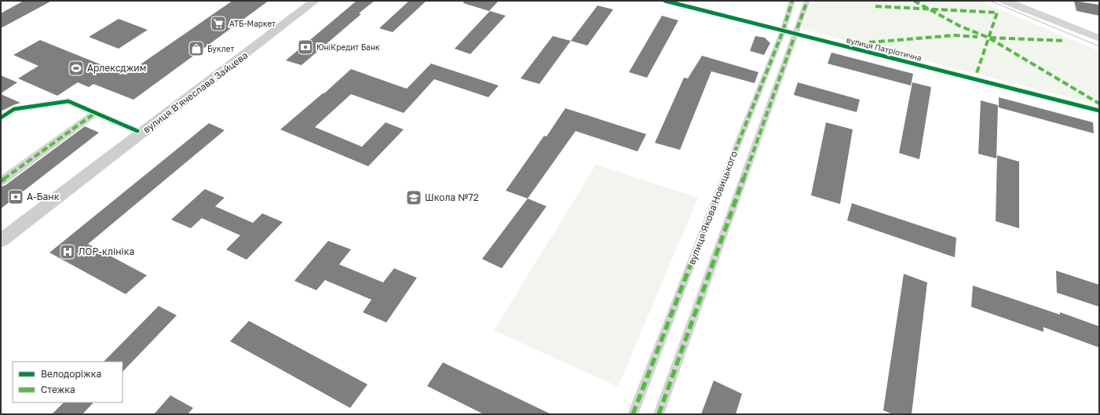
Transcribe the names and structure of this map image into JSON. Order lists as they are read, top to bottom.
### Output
{
  "streets": {
    "main road": ["вулиця Вʼячеслава Зайцева"],
    "street": ["вулиця Патріотична", "вулиця Якова Новицького"]
  },
  "crossings": [
    ["вулиця Патріотична", "вулиця Якова Новицького"]
  ],
  "places": {
    "supermarket": ["АТБ-Маркет"],
    "bank": ["ЮніКредит Банк", "А-Банк"],
    "shop": ["Буклет"],
    "sports": ["Арлексджим"],
    "school or university": ["Школа №72"],
    "hospital": ["ЛОР-клініка"]
  },
  "legend": ["Велодоріжка", "Стежка"]
}
